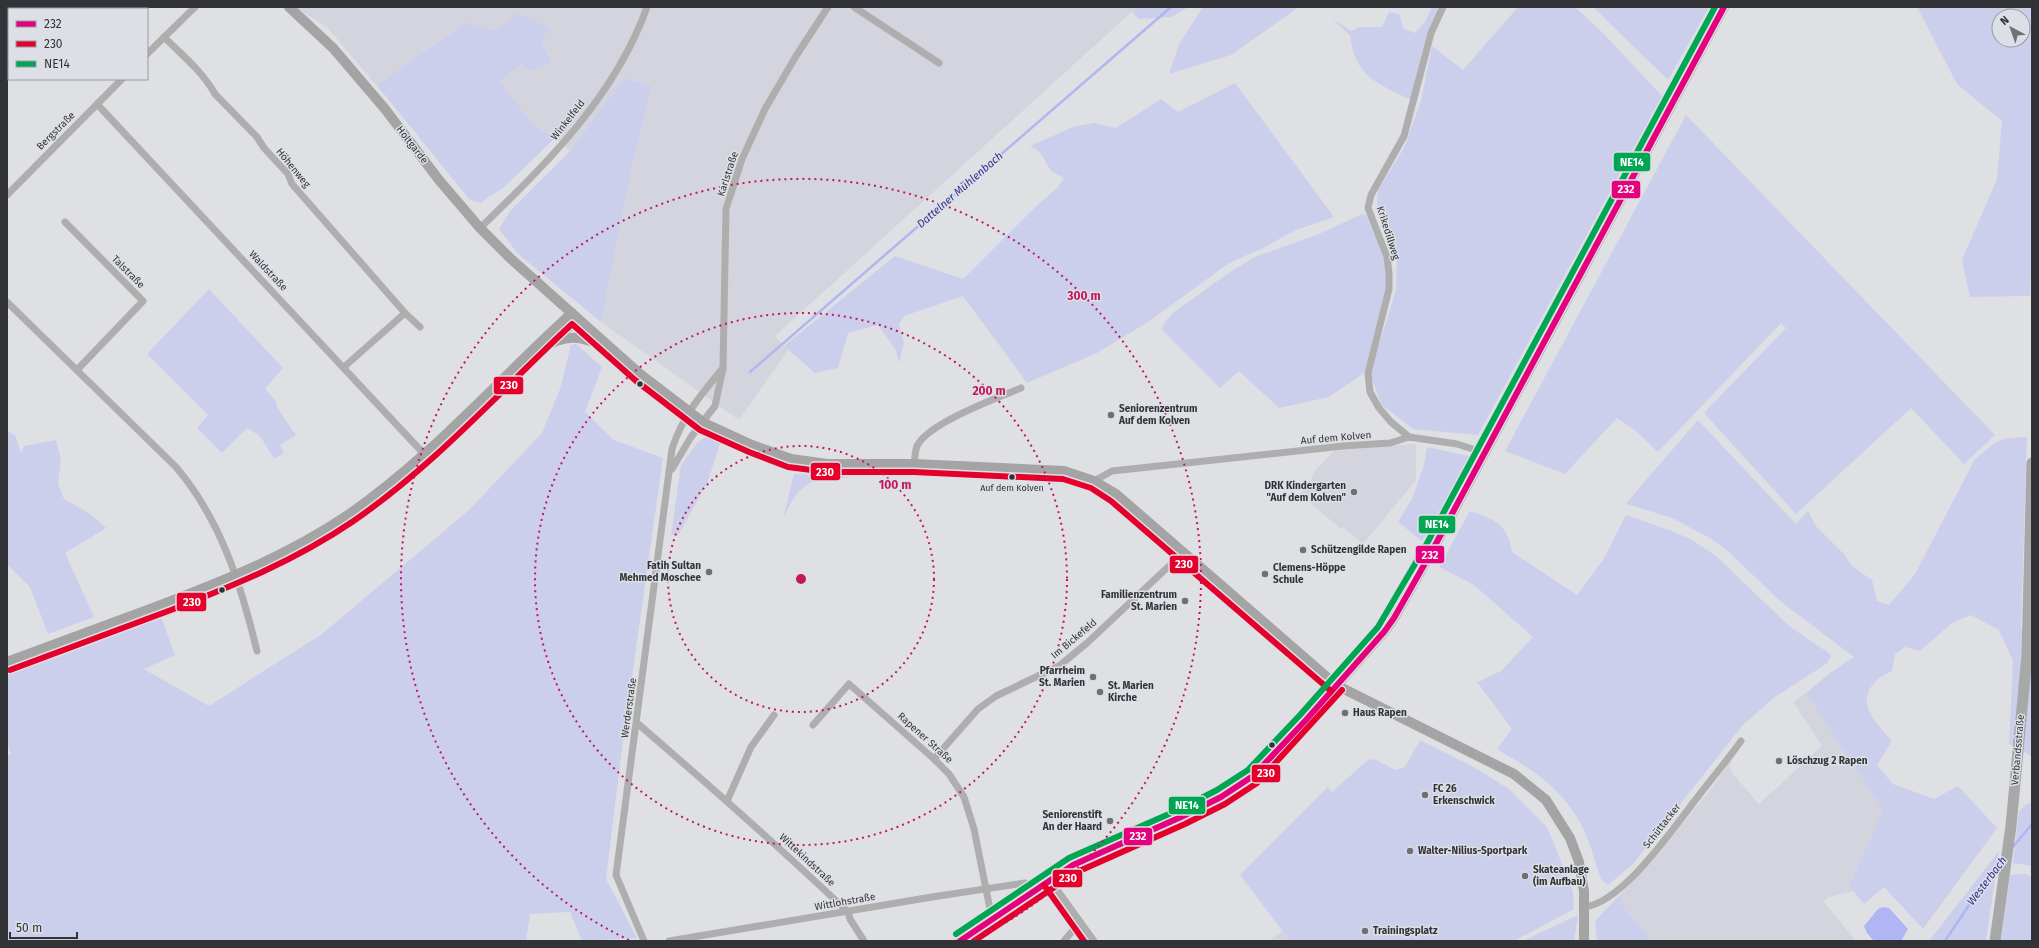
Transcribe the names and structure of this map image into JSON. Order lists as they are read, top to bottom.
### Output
{
  "streets": {
    "main road": ["Verbandsstraße"],
    "street": [
      "Winkelfeld",
      "Bergstraße",
      "Holtgarde",
      "Höhenweg",
      "Karlstraße",
      "Krikedillweg",
      "Waldstraße",
      "Talstraße",
      "Auf dem Kolven",
      "Im Bickefeld",
      "Werderstraße",
      "Rapener Straße",
      "Schüttacker",
      "Wittekindstraße",
      "Wittlohstraße"
    ]
  },
  "crossings": [
    ["Winkelfeld", "Holtgarde"],
    ["Bergstraße", "Waldstraße"],
    ["Karlstraße", "Werderstraße"],
    ["Krikedillweg", "Auf dem Kolven"],
    ["Im Bickefeld", "Rapener Straße"],
    ["Werderstraße", "Wittekindstraße"],
    ["Rapener Straße", "Wittlohstraße"],
    ["Wittekindstraße", "Wittlohstraße"]
  ],
  "water": ["Dattelner Mühlenbach", "Westerbach"],
  "places": [
    "Seniorenzentrum Auf dem Kolven",
    "Auf dem Kolven",
    "DRK Kindergarten \"Auf dem Kolven\"",
    "Schützengilde Rapen",
    "Fatih Sultan Mehmed Moschee",
    "Clemens-Höppe Schule",
    "Familienzentrum St. Marien",
    "Pfarrheim St. Marien",
    "St. Marien Kirche",
    "Haus Rapen",
    "Löschzug 2 Rapen",
    "FC 26 Erkenschwick",
    "Seniorenstift An der Haard",
    "Walter-Nilius-Sportpark",
    "Skateanlage (im Aufbau)",
    "Trainingsplatz"
  ],
  "lines": ["transit line 232", "transit line NE14", "transit line 230"],
  "legend": ["232", "230", "NE14"],
  "scale_bar": "50 m",
  "north": "top left",
  "rings": ["300 m", "200 m", "100 m"]
}
